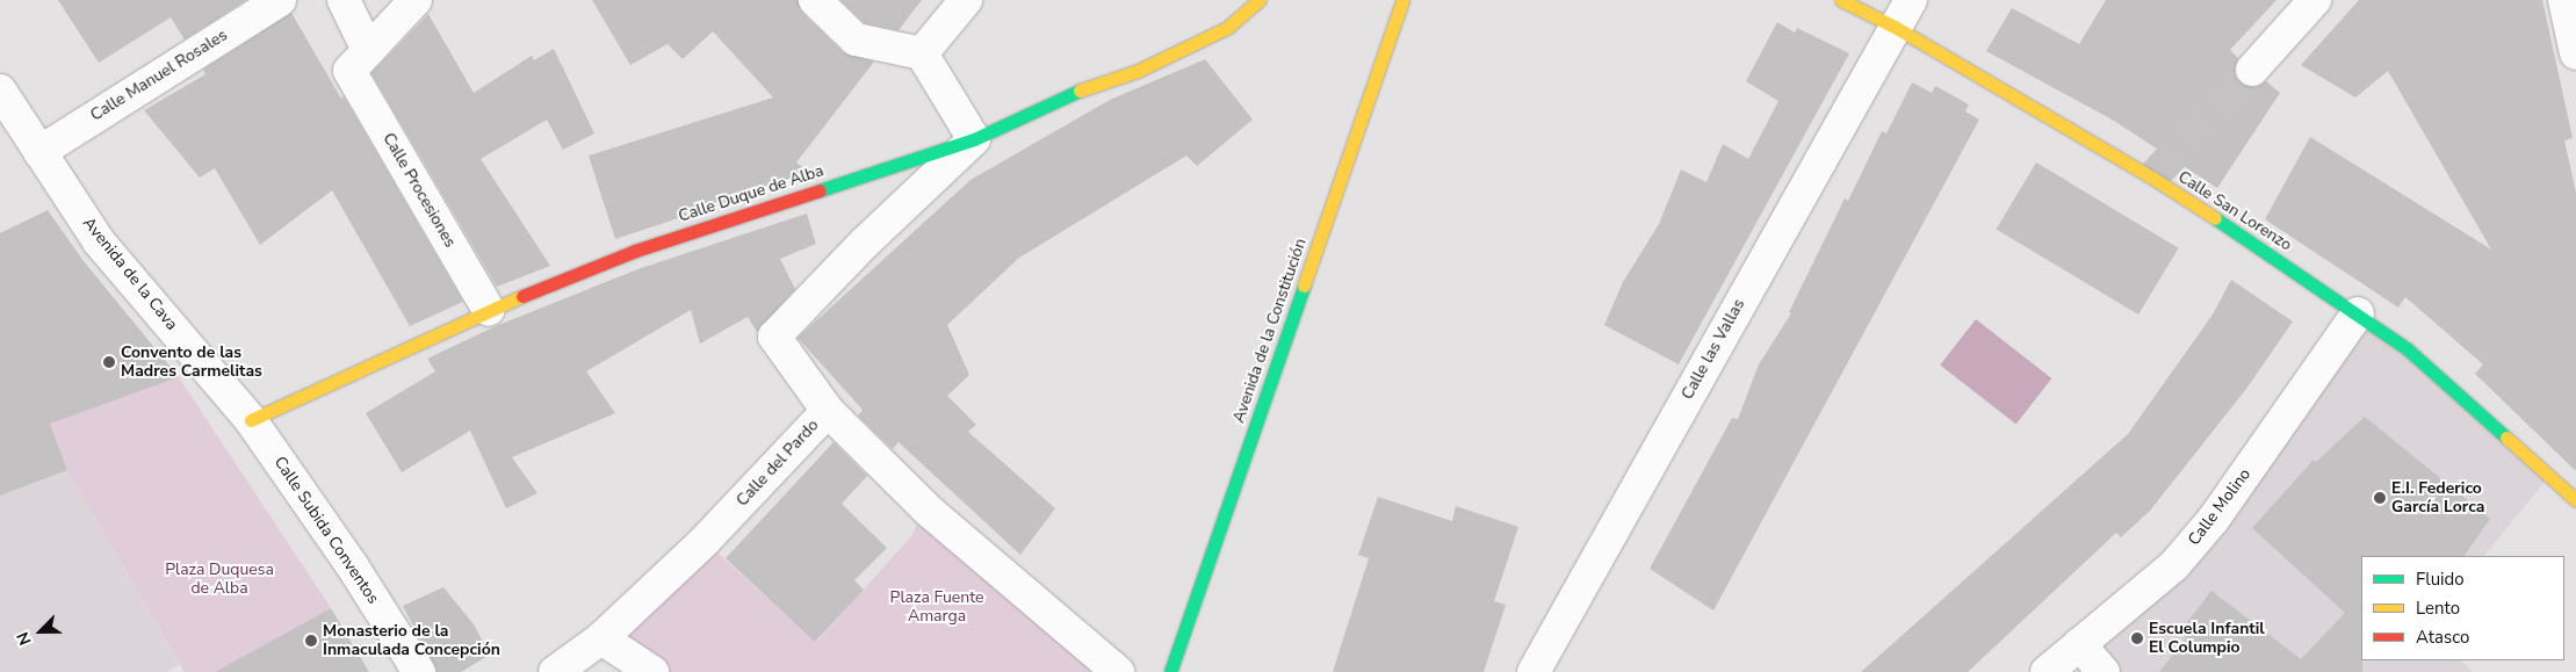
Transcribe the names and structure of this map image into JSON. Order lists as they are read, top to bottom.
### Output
{
  "streets": {
    "street": [
      "Calle Manuel Rosales",
      "Calle Procesiones",
      "Calle Duque de Alba",
      "Calle San Lorenzo",
      "Avenida de la Cava",
      "Avenida de la Constitución",
      "Calle las Vallas",
      "Calle del Pardo",
      "Calle Molino",
      "Calle Subida Conventos"
    ]
  },
  "crossings": [
    ["Calle Manuel Rosales", "Avenida de la Cava"],
    ["Calle Procesiones", "Calle Duque de Alba"],
    ["Calle Duque de Alba", "Avenida de la Cava"],
    ["Calle Duque de Alba", "Calle del Pardo"],
    ["Calle Duque de Alba", "Calle Subida Conventos"],
    ["Calle San Lorenzo", "Calle las Vallas"],
    ["Calle San Lorenzo", "Calle Molino"],
    ["Avenida de la Cava", "Calle Subida Conventos"]
  ],
  "parks": ["Plaza Duquesa de Alba", "Plaza Fuente Amarga"],
  "places": [
    "Convento de las Madres Carmelitas",
    "E.I. Federico García Lorca",
    "Escuela Infantil El Columpio",
    "Monasterio de la Inmaculada Concepción"
  ],
  "legend": ["Fluido", "Lento", "Atasco"],
  "north": "bottom left"
}
